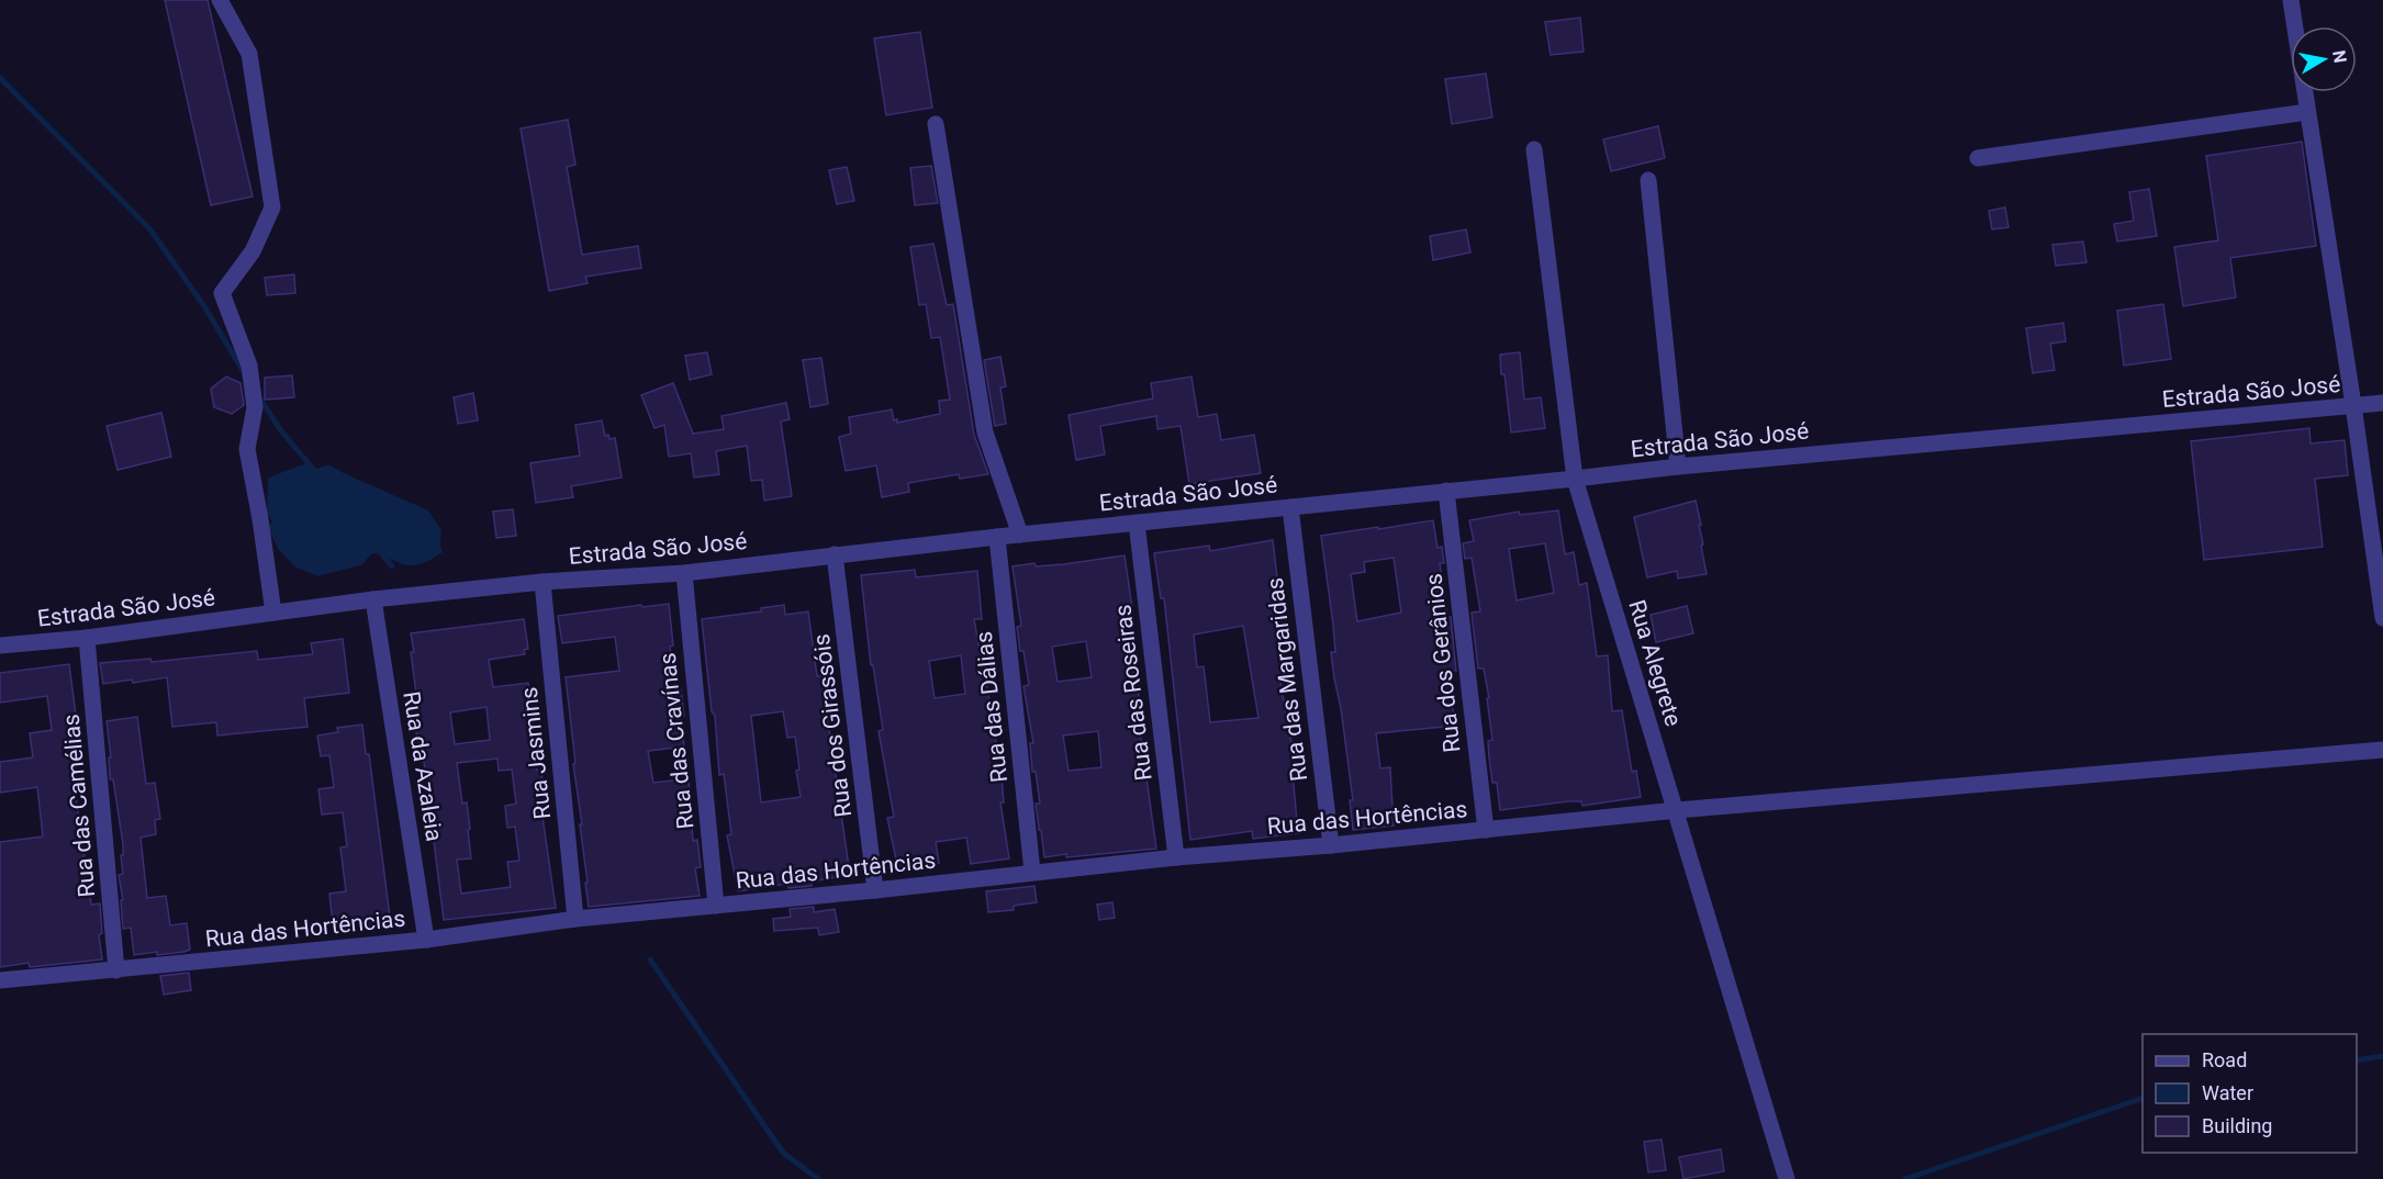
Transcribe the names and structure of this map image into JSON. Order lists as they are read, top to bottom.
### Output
{
  "streets": {
    "street": [
      "Estrada São José",
      "Rua dos Gerânios",
      "Rua Alegrete",
      "Rua das Margaridas",
      "Rua das Roseiras",
      "Rua das Dálias",
      "Rua dos Girassóis",
      "Rua das Cravínas",
      "Rua Jasmins",
      "Rua da Azaleia",
      "Rua das Camélias",
      "Rua das Hortências"
    ]
  },
  "crossings": [
    ["Estrada São José", "Rua dos Gerânios"],
    ["Estrada São José", "Rua Alegrete"],
    ["Estrada São José", "Rua das Margaridas"],
    ["Estrada São José", "Rua das Roseiras"],
    ["Estrada São José", "Rua das Dálias"],
    ["Estrada São José", "Rua dos Girassóis"],
    ["Estrada São José", "Rua das Cravínas"],
    ["Estrada São José", "Rua Jasmins"],
    ["Estrada São José", "Rua da Azaleia"],
    ["Estrada São José", "Rua das Camélias"],
    ["Rua dos Gerânios", "Rua das Hortências"],
    ["Rua Alegrete", "Rua das Hortências"],
    ["Rua das Margaridas", "Rua das Hortências"],
    ["Rua das Roseiras", "Rua das Hortências"],
    ["Rua das Dálias", "Rua das Hortências"],
    ["Rua dos Girassóis", "Rua das Hortências"],
    ["Rua das Cravínas", "Rua das Hortências"],
    ["Rua Jasmins", "Rua das Hortências"],
    ["Rua da Azaleia", "Rua das Hortências"],
    ["Rua das Camélias", "Rua das Hortências"]
  ],
  "legend": ["Road", "Water", "Building"],
  "north": "right"
}
